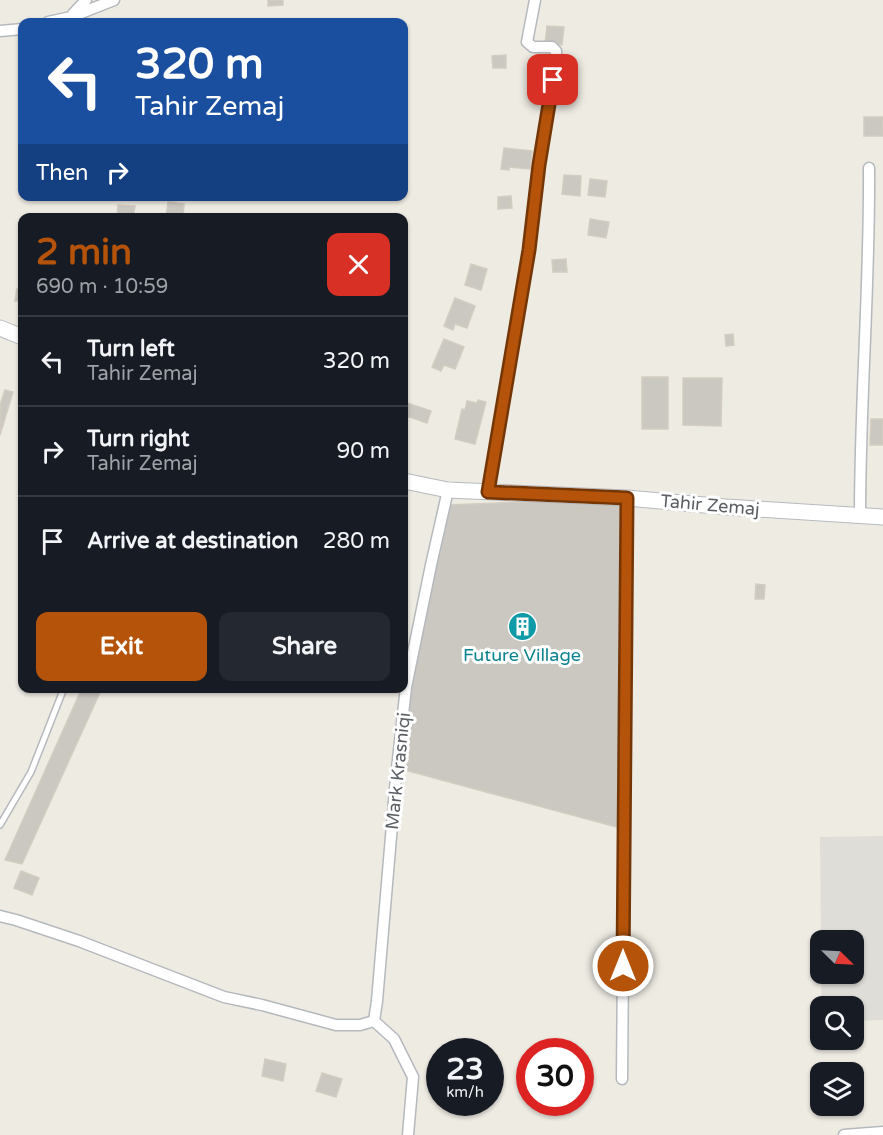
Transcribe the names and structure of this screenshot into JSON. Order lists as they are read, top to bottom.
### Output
{
  "streets": {
    "main road": ["Tahir Zemaj"],
    "street": ["Mark Krasniqi"]
  },
  "crossings": [
    ["Tahir Zemaj", "Mark Krasniqi"]
  ],
  "places": {
    "building": ["Future Village"]
  },
  "north": "bottom right",
  "page": {
    "turn": ["320 m", "Tahir Zemaj"],
    "then": "Then",
    "heading": ["2 min", "690 m · 10:59"],
    "list": [
      {
        "name": "Turn left",
        "note": "Tahir Zemaj",
        "value": "320 m"
      },
      {
        "name": "Turn right",
        "note": "Tahir Zemaj",
        "value": "90 m"
      },
      {
        "name": "Arrive at destination",
        "value": "280 m"
      }
    ],
    "buttons": ["Exit", "Share"],
    "speed": "23 km/h",
    "limit": "30"
  }
}
